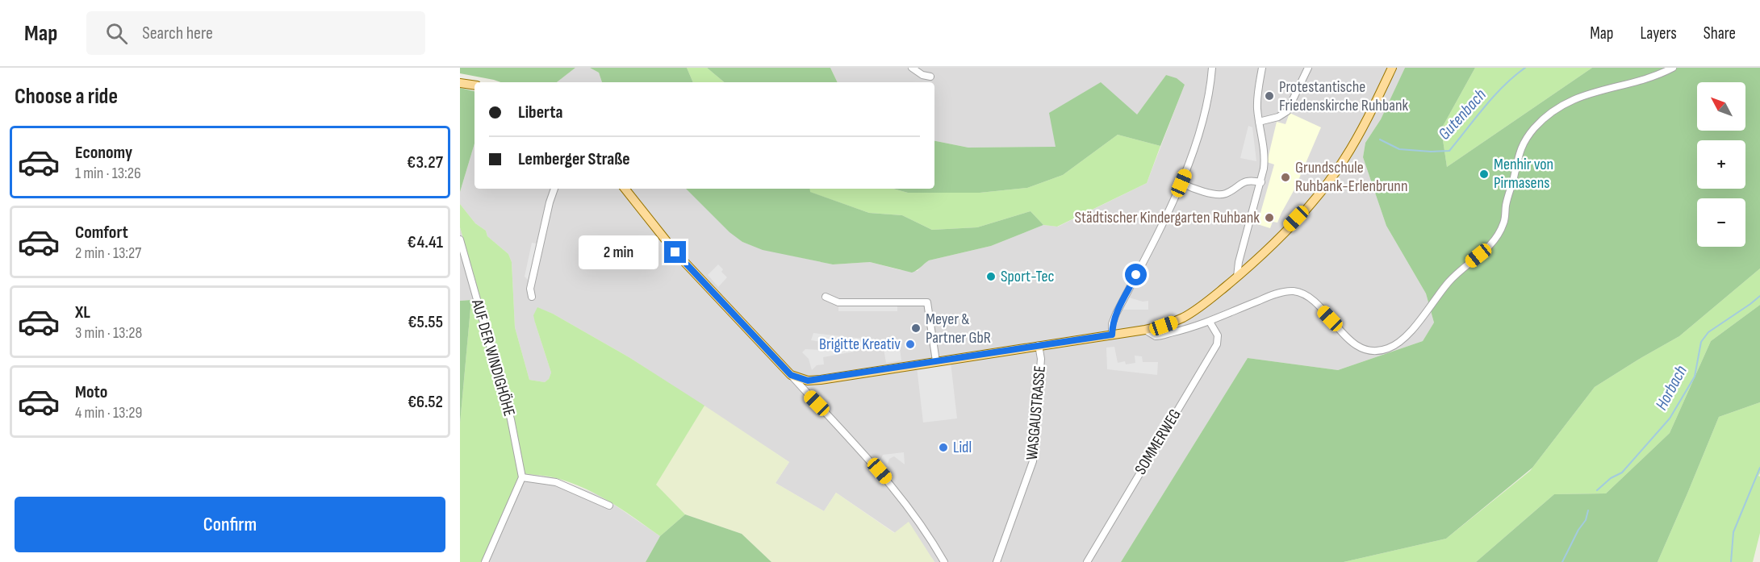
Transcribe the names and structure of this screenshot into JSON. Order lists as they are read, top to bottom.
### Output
{
  "streets": {
    "street": ["AUF DER WINDIGHÖHE", "WASGAUSTRASSE", "SOMMERWEG"]
  },
  "water": ["Gutenbach", "Horbach"],
  "places": [
    "Protestantische Friedenskirche Ruhbank",
    "Menhir von Pirmasens",
    "Grundschule Ruhbank-Erlenbrunn",
    "Städtischer Kindergarten Ruhbank",
    "Sport-Tec",
    "Meyer & Partner GbR",
    "Brigitte Kreativ",
    "Lidl"
  ],
  "north": "top left",
  "page": {
    "header": "Map",
    "search": "Search here",
    "nav": ["Map", "Layers", "Share"],
    "heading": "Choose a ride",
    "map_buttons": ["+", "−"],
    "banner": ["Liberta", "Lemberger Straße"],
    "list": [
      {
        "name": "Economy",
        "note": "1 min · 13:26",
        "value": "€3.27"
      },
      {
        "name": "Comfort",
        "note": "2 min · 13:27",
        "value": "€4.41"
      },
      {
        "name": "XL",
        "note": "3 min · 13:28",
        "value": "€5.55"
      },
      {
        "name": "Moto",
        "note": "4 min · 13:29",
        "value": "€6.52"
      }
    ],
    "bubble": "2 min",
    "buttons": "Confirm"
  }
}
